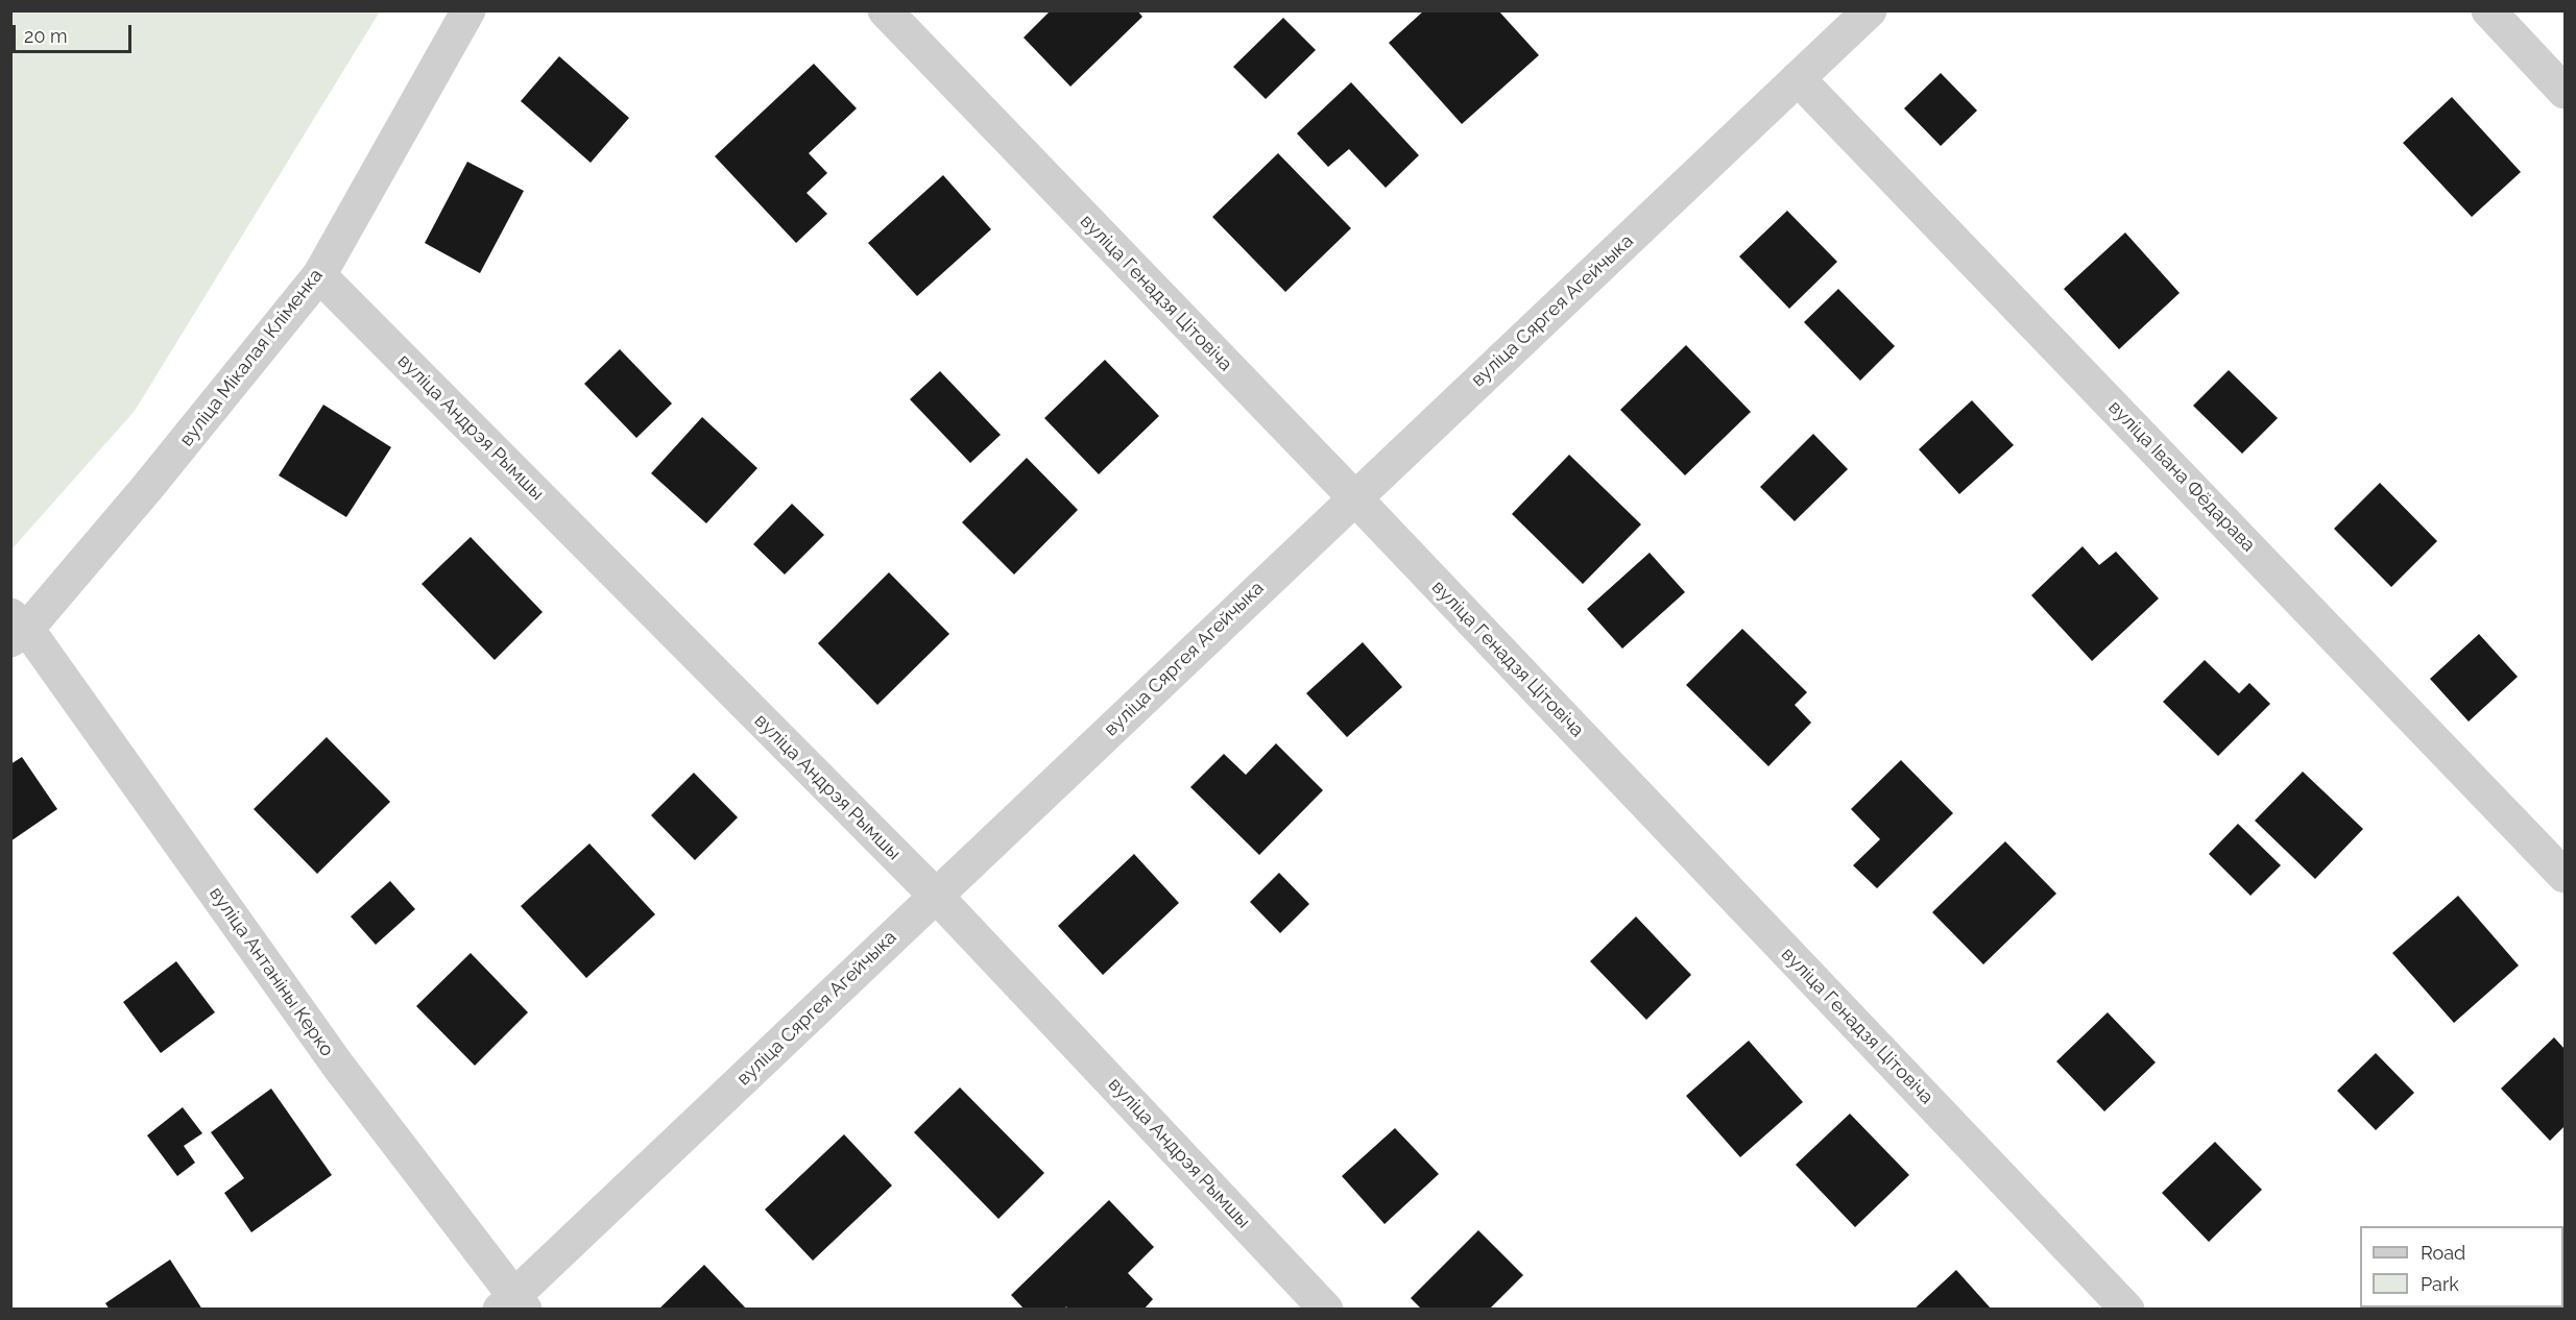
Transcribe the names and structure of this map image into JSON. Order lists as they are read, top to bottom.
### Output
{
  "streets": {
    "street": [
      "вуліца Генадзя Цітовіча",
      "вуліца Сяргея Агейчыка",
      "вуліца Мікалая Кліменка",
      "вуліца Андрэя Рымшы",
      "вуліца Івана Фёдарава",
      "вуліца Антаніны Керко"
    ]
  },
  "crossings": [
    ["вуліца Генадзя Цітовіча", "вуліца Сяргея Агейчыка"],
    ["вуліца Сяргея Агейчыка", "вуліца Андрэя Рымшы"],
    ["вуліца Сяргея Агейчыка", "вуліца Івана Фёдарава"],
    ["вуліца Сяргея Агейчыка", "вуліца Антаніны Керко"],
    ["вуліца Мікалая Кліменка", "вуліца Андрэя Рымшы"],
    ["вуліца Мікалая Кліменка", "вуліца Антаніны Керко"]
  ],
  "legend": ["Road", "Park"],
  "scale_bar": "20 m"
}
